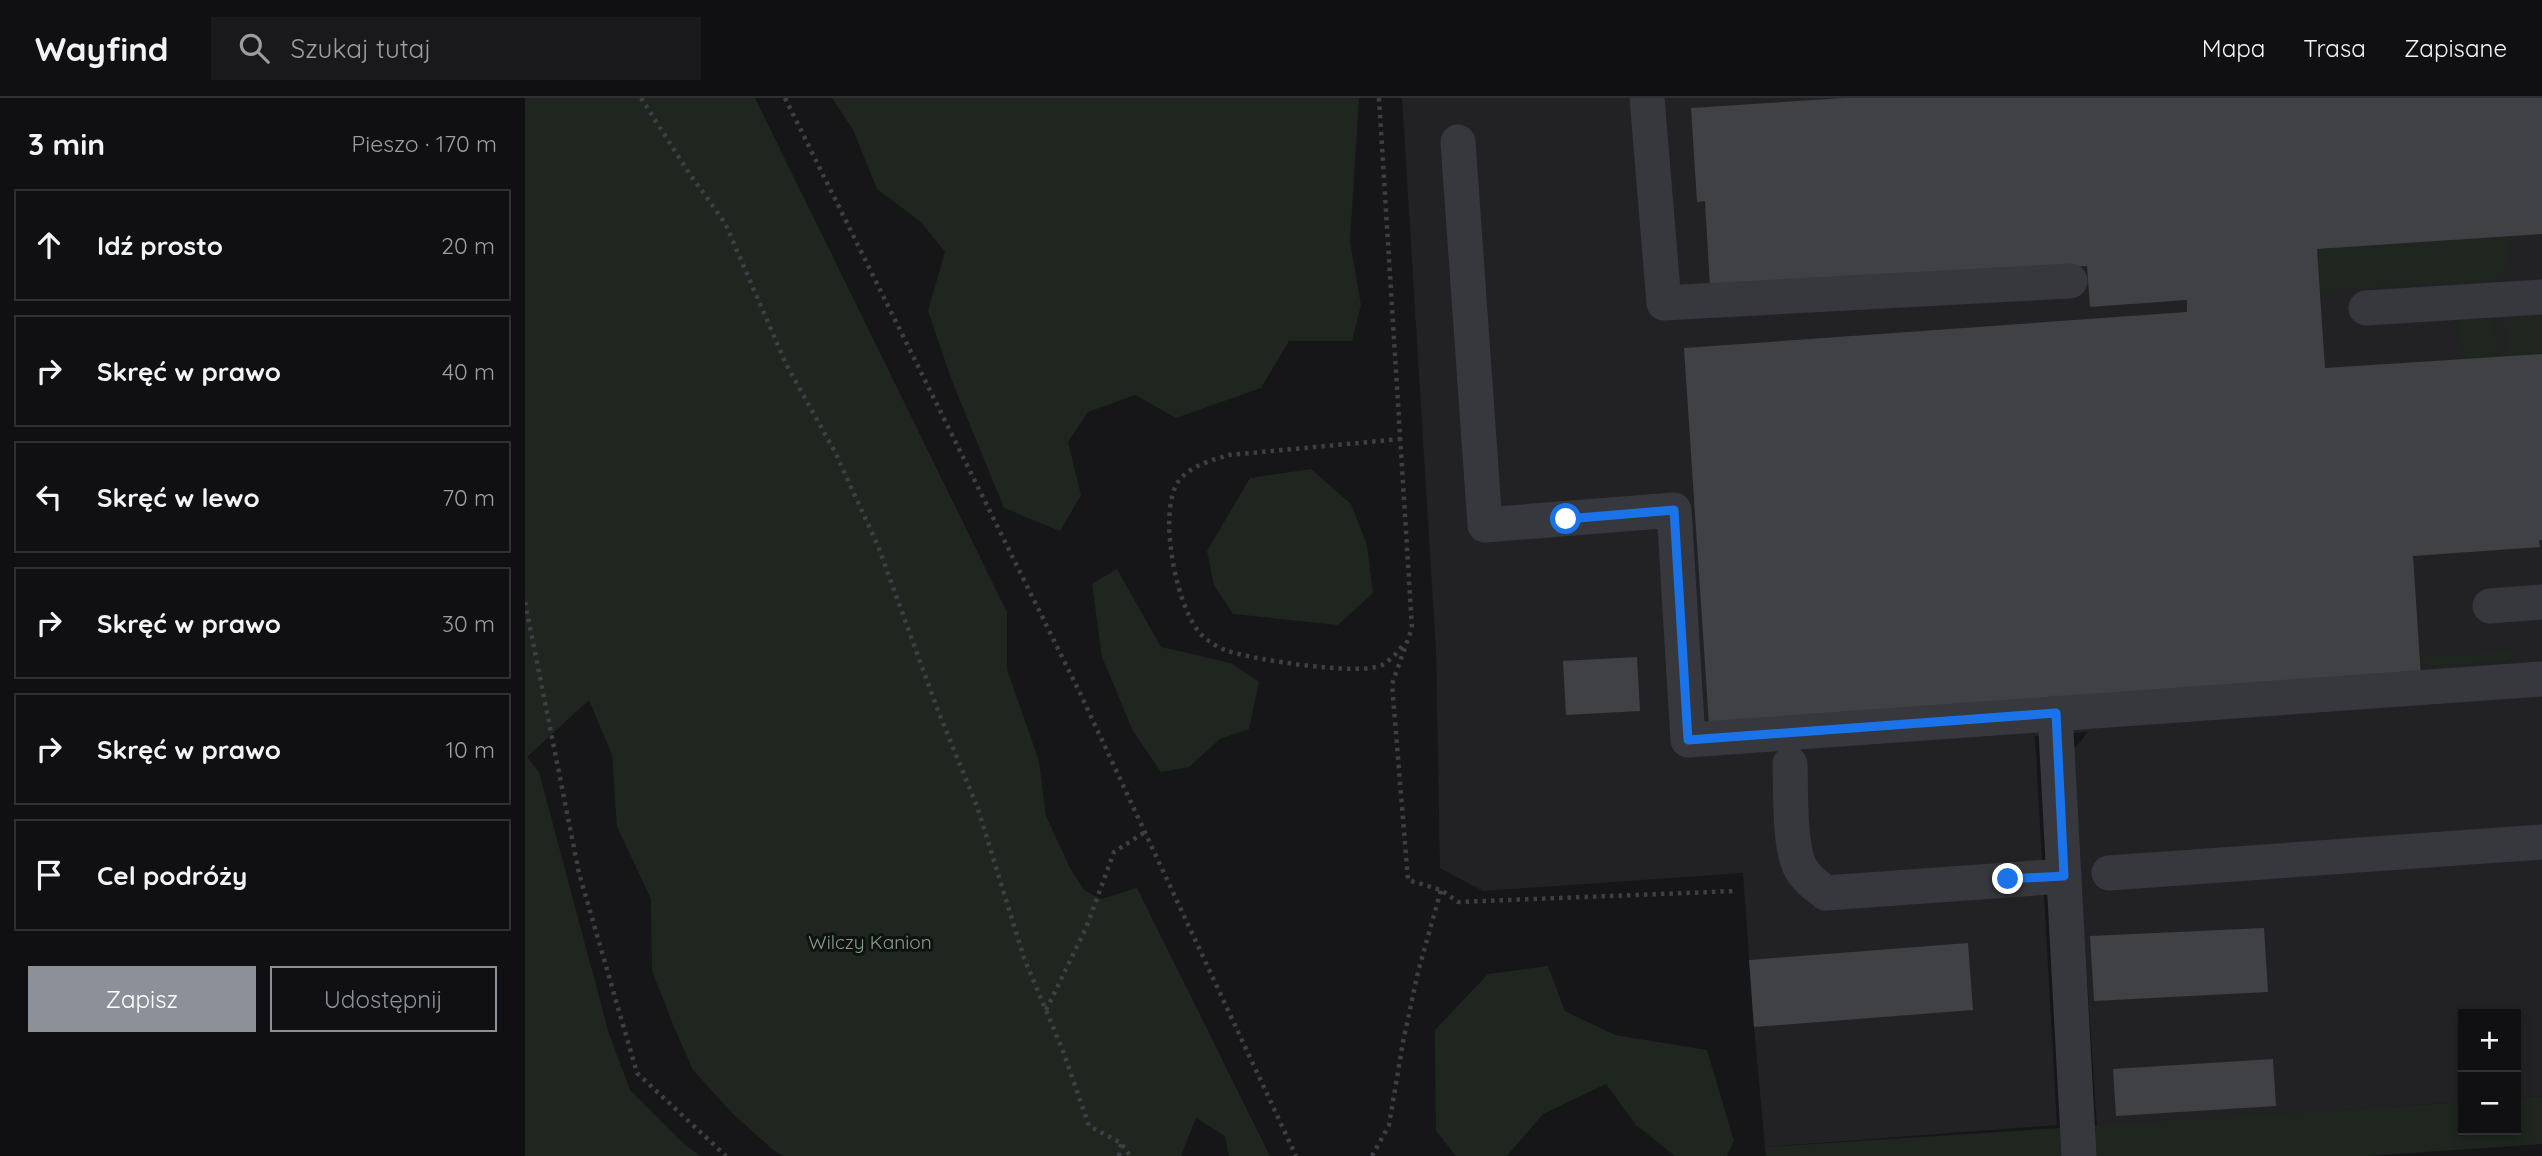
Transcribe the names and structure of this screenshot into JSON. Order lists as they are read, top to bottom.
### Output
{
  "parks": ["Wilczy Kanion"],
  "page": {
    "header": "Wayfind",
    "search": "Szukaj tutaj",
    "nav": ["Mapa", "Trasa", "Zapisane"],
    "heading": ["3 min", "Pieszo · 170 m"],
    "list": [
      ["Idź prosto", "20 m"],
      ["Skręć w prawo", "40 m"],
      ["Skręć w lewo", "70 m"],
      ["Skręć w prawo", "30 m"],
      ["Skręć w prawo", "10 m"],
      "Cel podróży"
    ],
    "buttons": ["Zapisz", "Udostępnij"],
    "map_buttons": ["+", "−"]
  }
}
